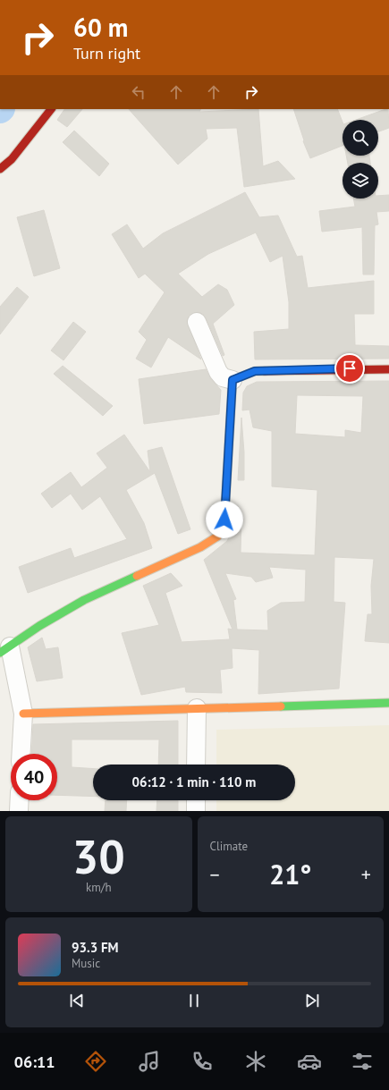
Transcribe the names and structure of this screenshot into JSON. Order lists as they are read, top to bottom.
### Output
{
  "page": {
    "turn": ["60 m", "Turn right"],
    "limit": "40",
    "trip": "06:12 · 1 min · 110 m",
    "tile": [
      ["30", "km/h"],
      "Climate"
    ],
    "heat": ["−", "21°", "+"],
    "song": ["93.3 FM", "Music"],
    "tabs": "06:11"
  }
}
